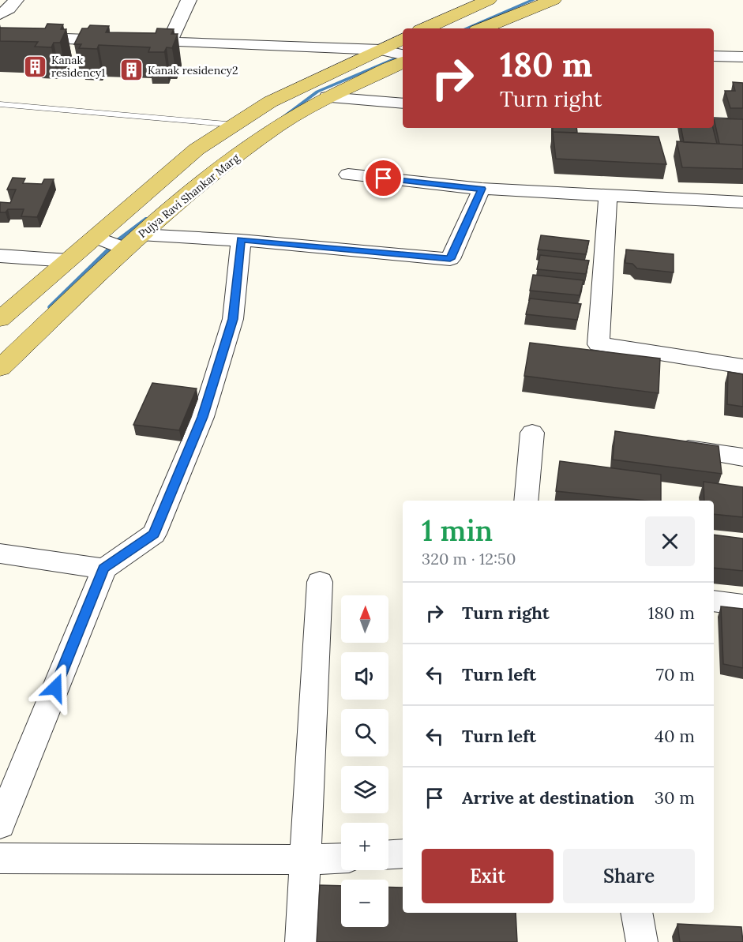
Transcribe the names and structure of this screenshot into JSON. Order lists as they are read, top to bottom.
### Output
{
  "streets": {
    "main road": ["Pujya Ravi Shankar Marg"]
  },
  "places": {
    "building": ["Kanak residency1", "Kanak residency2"]
  },
  "north": "top",
  "page": {
    "turn": ["180 m", "Turn right"],
    "heading": ["1 min", "320 m · 12:50"],
    "list": [
      {
        "name": "Turn right",
        "value": "180 m"
      },
      {
        "name": "Turn left",
        "value": "70 m"
      },
      {
        "name": "Turn left",
        "value": "40 m"
      },
      {
        "name": "Arrive at destination",
        "value": "30 m"
      }
    ],
    "map_buttons": ["+", "−"],
    "buttons": ["Exit", "Share"]
  }
}
